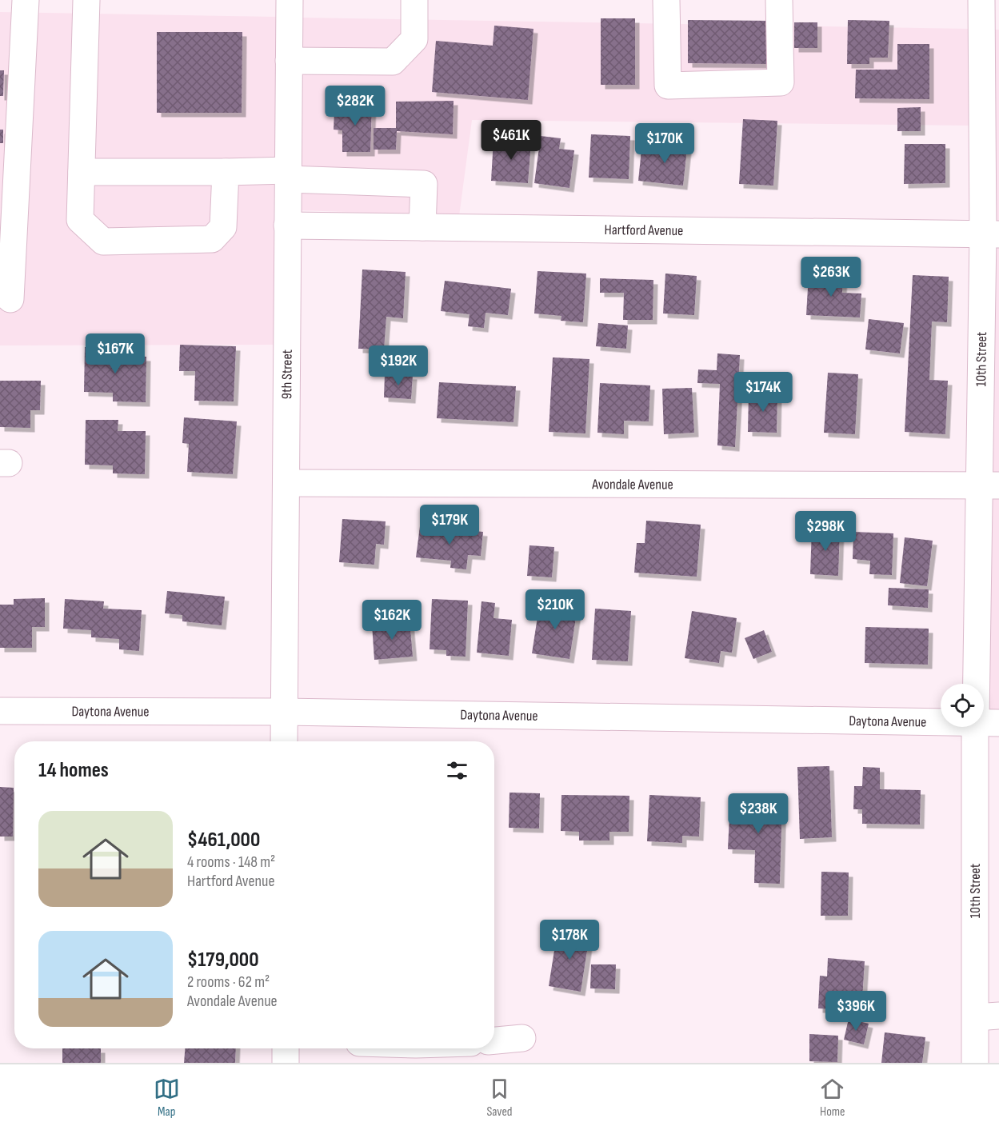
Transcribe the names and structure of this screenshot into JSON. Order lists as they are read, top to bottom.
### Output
{
  "streets": {
    "street": [
      "Hartford Avenue",
      "10th Street",
      "9th Street",
      "Avondale Avenue",
      "Daytona Avenue"
    ]
  },
  "crossings": [
    ["Hartford Avenue", "10th Street"],
    ["Hartford Avenue", "9th Street"],
    ["10th Street", "Avondale Avenue"],
    ["9th Street", "Avondale Avenue"],
    ["9th Street", "Daytona Avenue"]
  ],
  "page": {
    "price": [
      "$282K",
      "$461K",
      "$170K",
      "$263K",
      "$167K",
      "$192K",
      "$174K",
      "$179K",
      "$298K",
      "$210K",
      "$162K",
      "$238K",
      "$178K",
      "$396K"
    ],
    "heading": "14 homes",
    "list": [
      {
        "name": "$461,000",
        "note": "4 rooms · 148 m² · Hartford Avenue"
      },
      {
        "name": "$179,000",
        "note": "2 rooms · 62 m² · Avondale Avenue"
      }
    ],
    "tabs": ["Map", "Saved", "Home"]
  }
}
